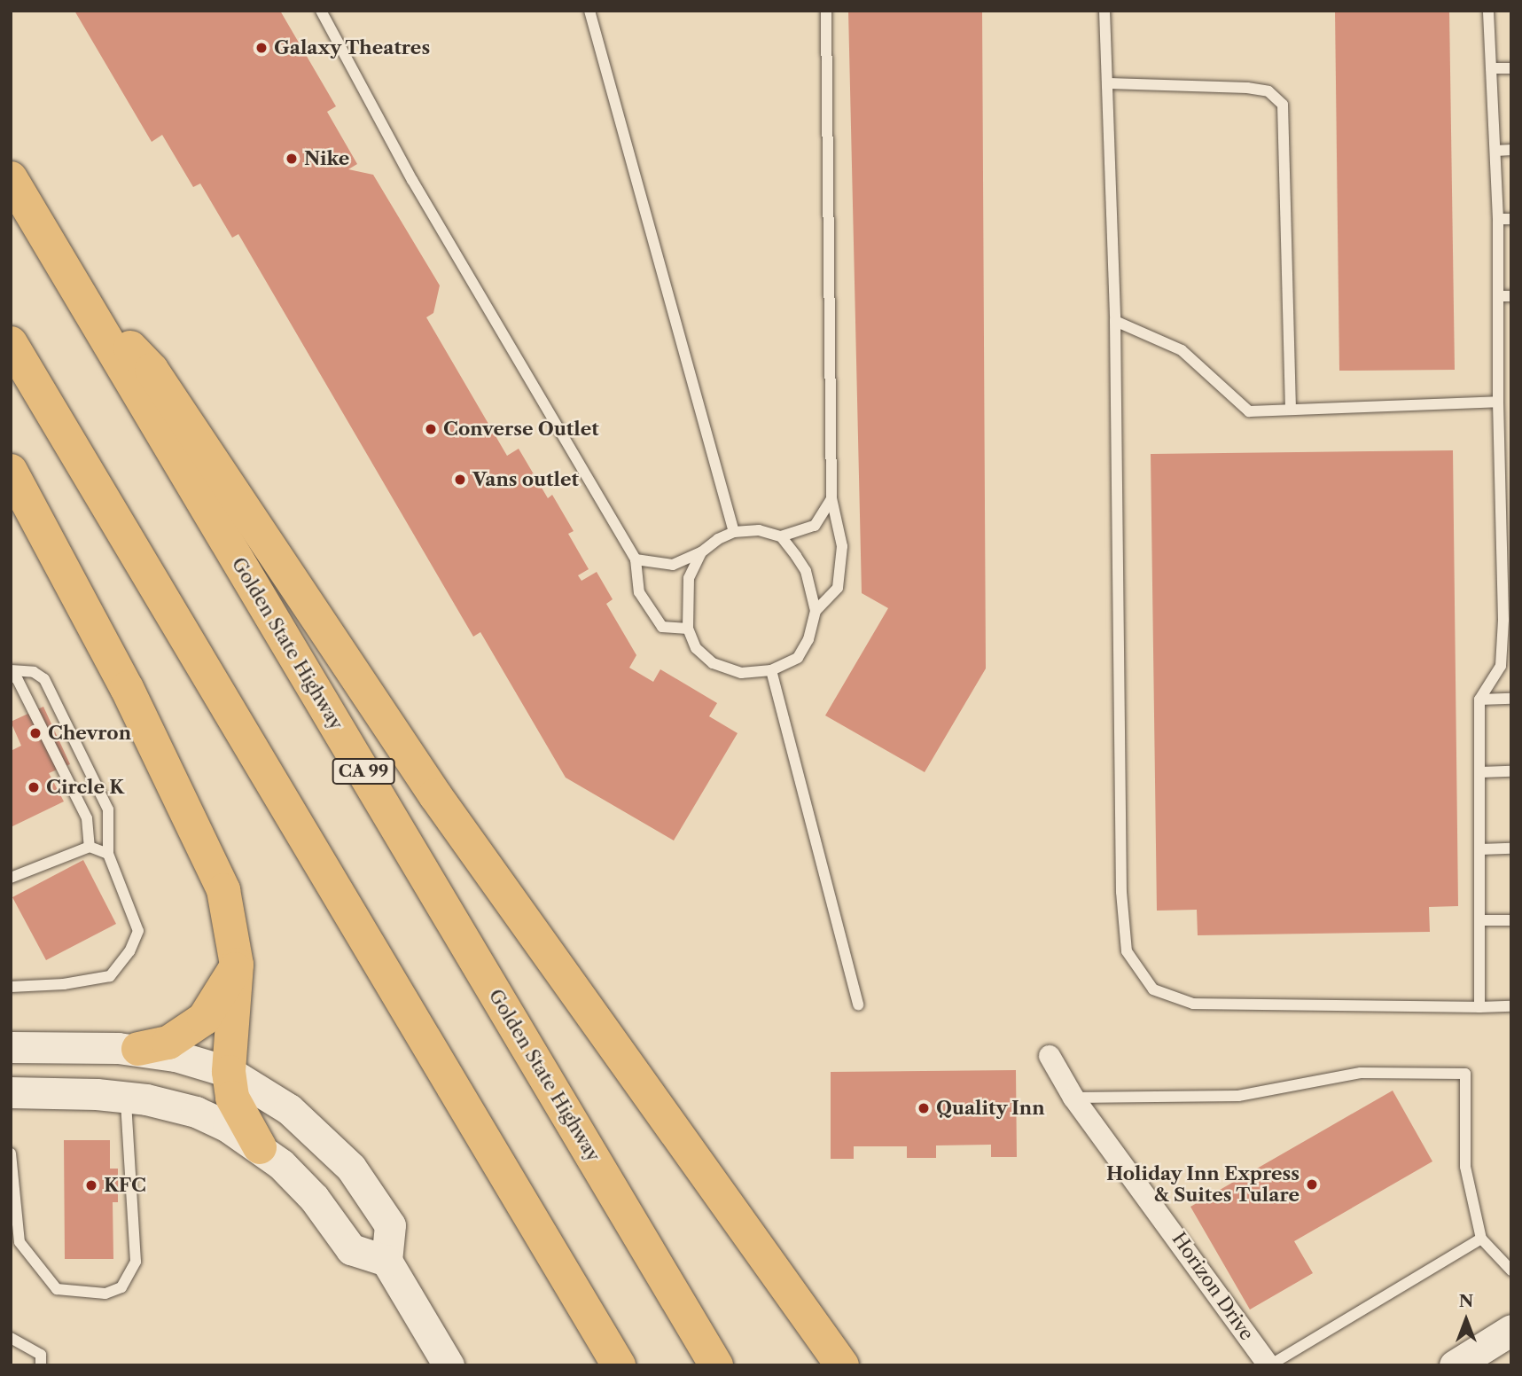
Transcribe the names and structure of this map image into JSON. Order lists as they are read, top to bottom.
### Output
{
  "streets": {
    "highway": ["Golden State Highway", "CA 99"],
    "street": ["Horizon Drive"]
  },
  "places": [
    "Galaxy Theatres",
    "Nike",
    "Converse Outlet",
    "Vans outlet",
    "Chevron",
    "Circle K",
    "Quality Inn",
    "Holiday Inn Express & Suites Tulare",
    "KFC"
  ],
  "north": "top"
}
